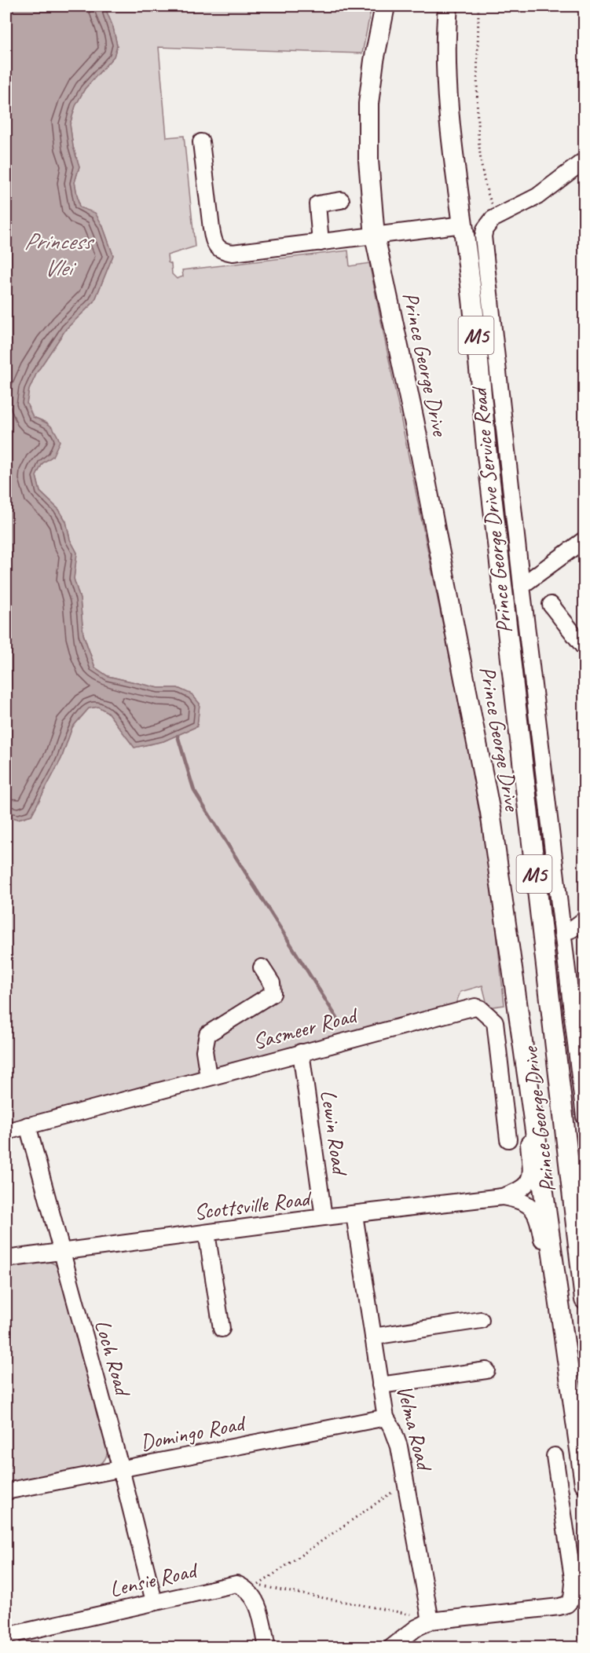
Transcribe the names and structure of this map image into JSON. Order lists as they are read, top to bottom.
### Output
{
  "streets": {
    "main road": ["M5", "Prince George Drive"],
    "street": [
      "Prince George Drive Service Road",
      "Sasmeer Road",
      "Lewin Road",
      "Scottsville Road",
      "Loch Road",
      "Velma Road",
      "Domingo Road",
      "Lensie Road"
    ]
  },
  "crossings": [
    ["Prince George Drive", "Scottsville Road"],
    ["Sasmeer Road", "Lewin Road"],
    ["Sasmeer Road", "Loch Road"],
    ["Lewin Road", "Scottsville Road"],
    ["Scottsville Road", "Loch Road"],
    ["Scottsville Road", "Velma Road"],
    ["Loch Road", "Domingo Road"],
    ["Loch Road", "Lensie Road"],
    ["Velma Road", "Domingo Road"]
  ],
  "water": ["Princess Vlei"]
}
